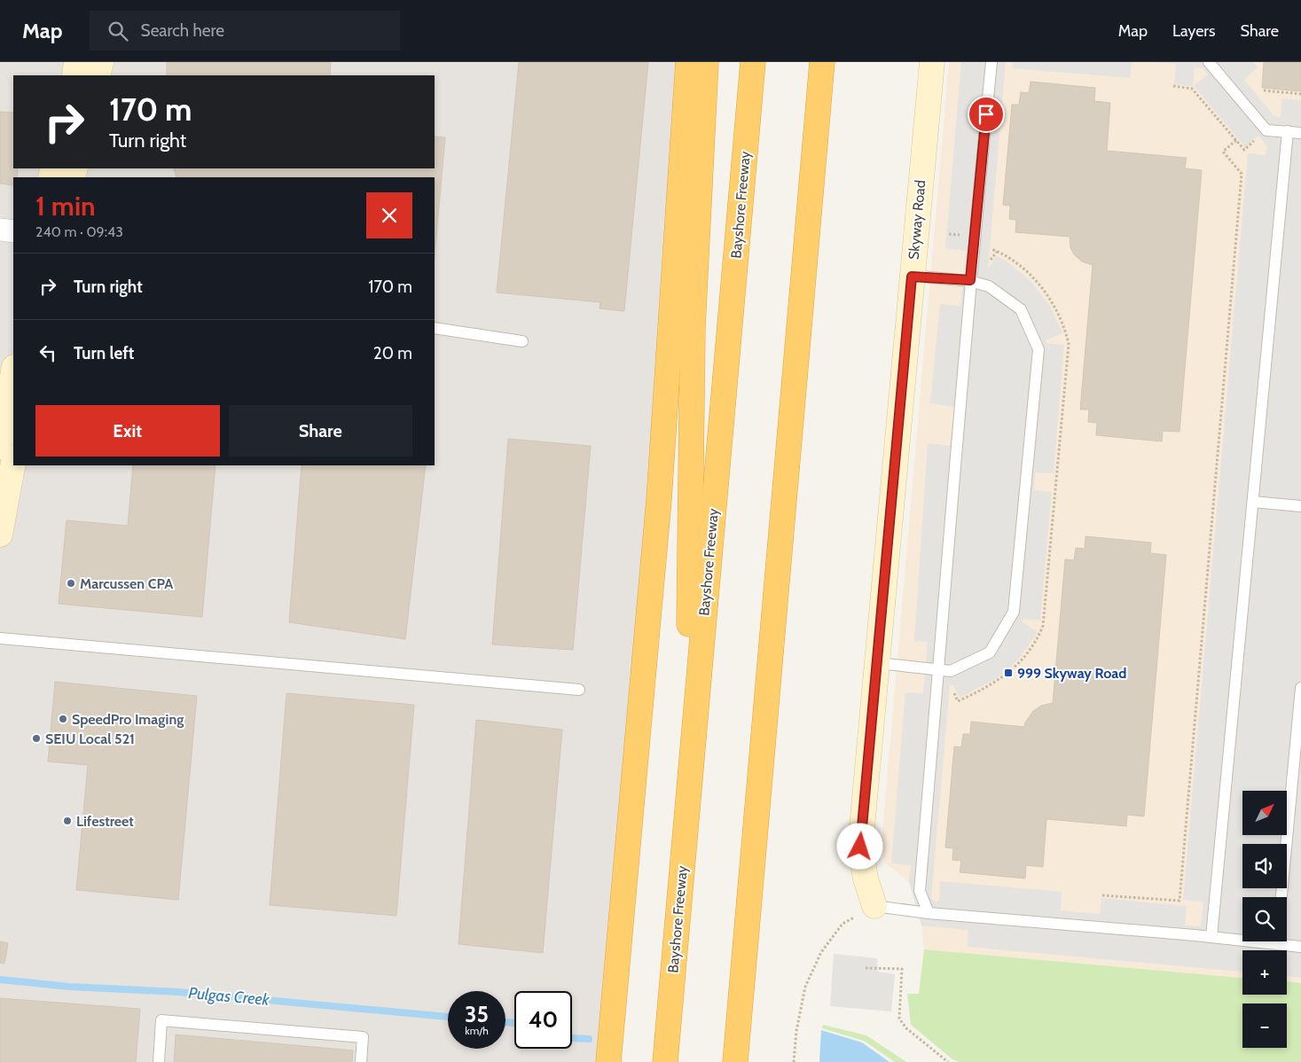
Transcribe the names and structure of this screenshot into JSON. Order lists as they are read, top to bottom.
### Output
{
  "streets": {
    "highway": ["Bayshore Freeway"],
    "street": ["Skyway Road"]
  },
  "water": ["Pulgas Creek"],
  "places": {
    "other": [
      "Marcussen CPA",
      "SpeedPro Imaging",
      "SEIU Local 521",
      "Lifestreet"
    ],
    "transit": ["999 Skyway Road"]
  },
  "north": "top right",
  "page": {
    "header": "Map",
    "search": "Search here",
    "nav": ["Map", "Layers", "Share"],
    "turn": ["170 m", "Turn right"],
    "heading": ["1 min", "240 m · 09:43"],
    "list": [
      {
        "name": "Turn right",
        "value": "170 m"
      },
      {
        "name": "Turn left",
        "value": "20 m"
      }
    ],
    "buttons": ["Exit", "Share"],
    "map_buttons": ["+", "−"],
    "speed": "35 km/h",
    "limit": "40"
  }
}
